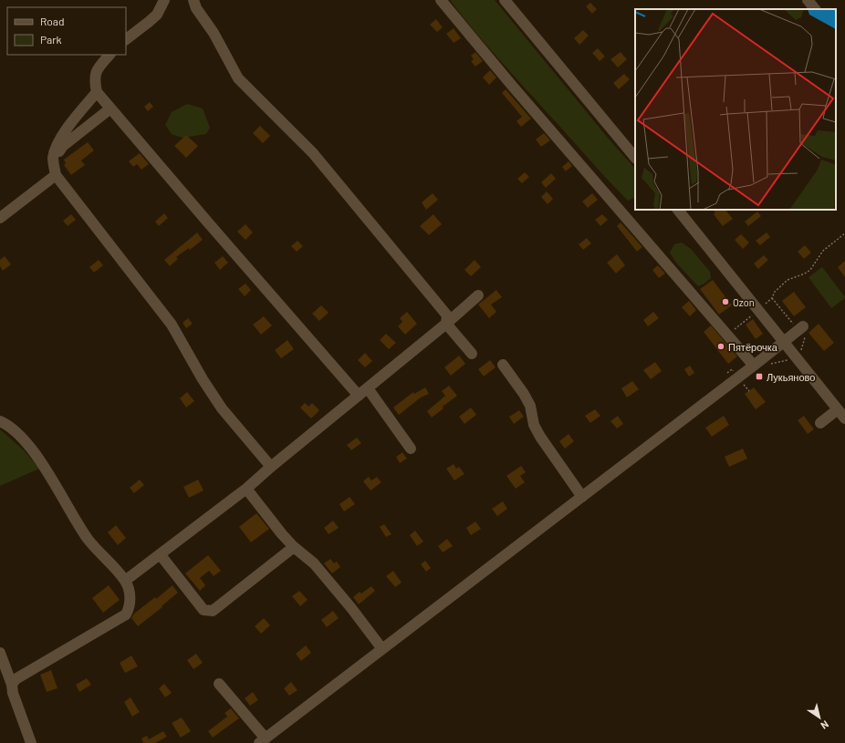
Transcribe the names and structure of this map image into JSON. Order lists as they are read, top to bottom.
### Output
{
  "places": {
    "other": ["Ozon", "Пятёрочка"],
    "transit": ["Лукьяново"]
  },
  "legend": ["Road", "Park"],
  "north": "bottom right"
}
